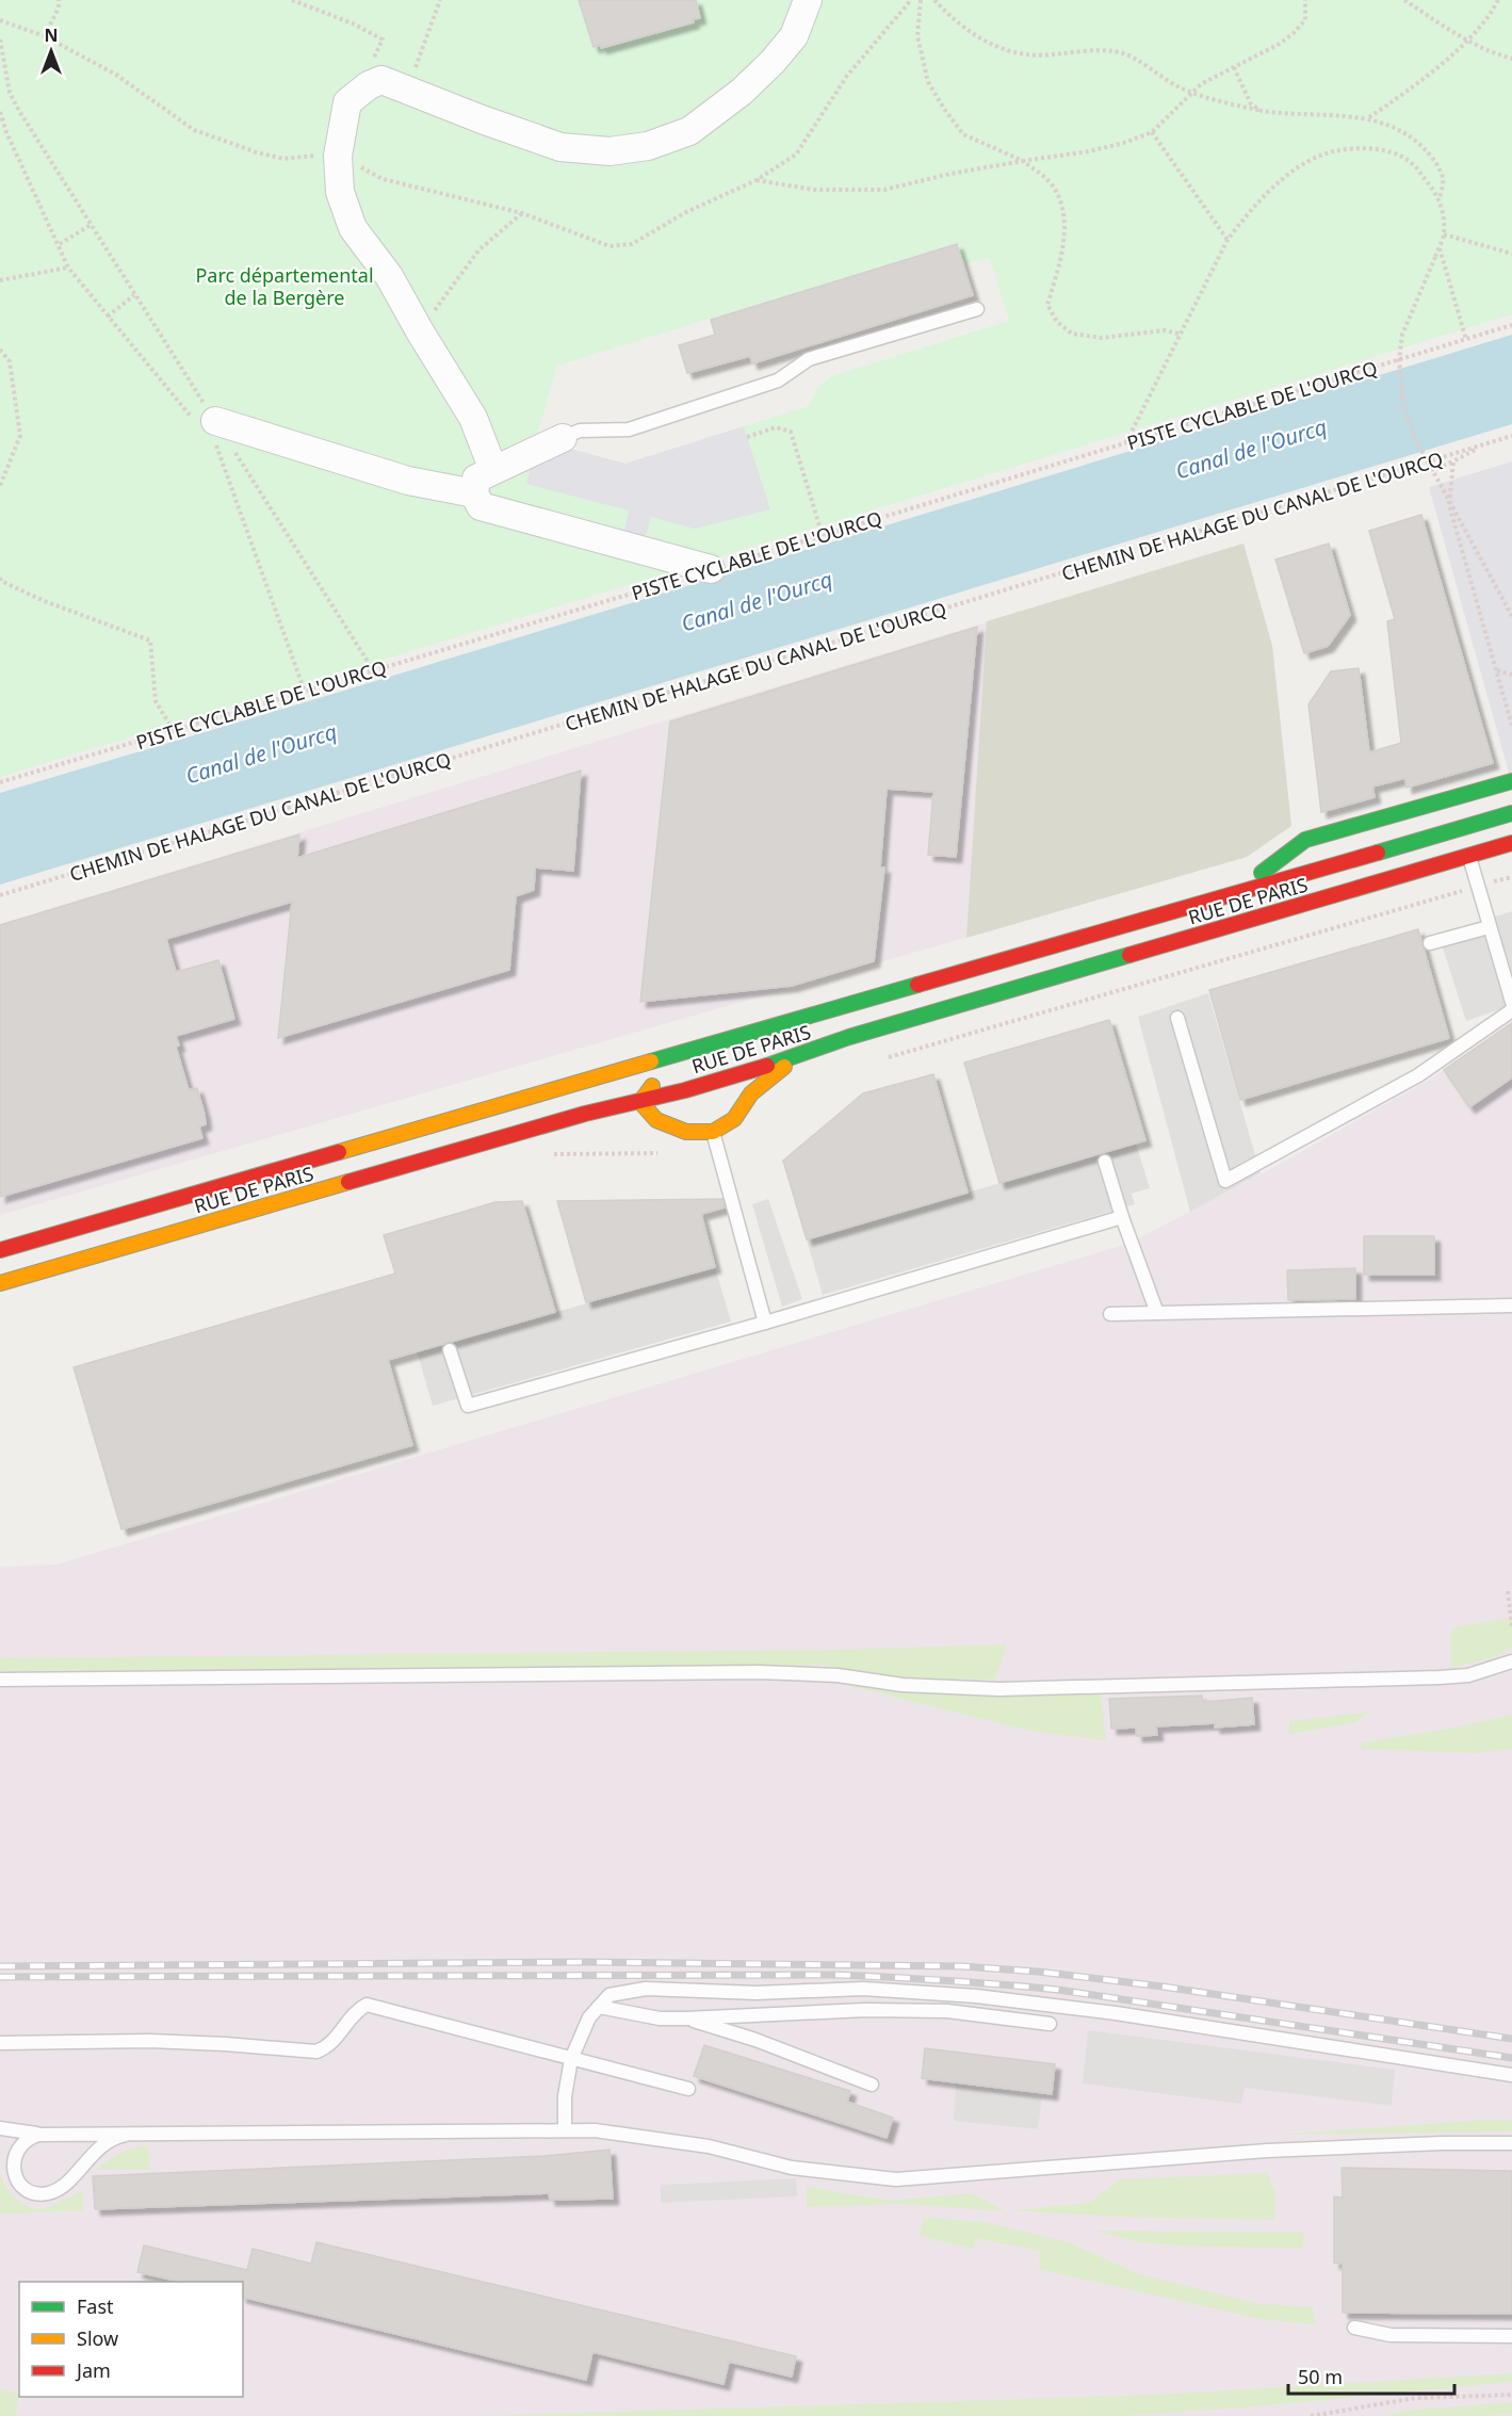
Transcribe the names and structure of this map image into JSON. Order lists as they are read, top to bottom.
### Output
{
  "streets": {
    "main road": ["RUE DE PARIS"],
    "path": ["PISTE CYCLABLE DE L'OURCQ", "CHEMIN DE HALAGE DU CANAL DE L'OURCQ"]
  },
  "water": ["Canal de l'Ourcq"],
  "parks": ["Parc départemental de la Bergère"],
  "legend": ["Fast", "Slow", "Jam"],
  "scale_bar": "50 m",
  "north": "top"
}
